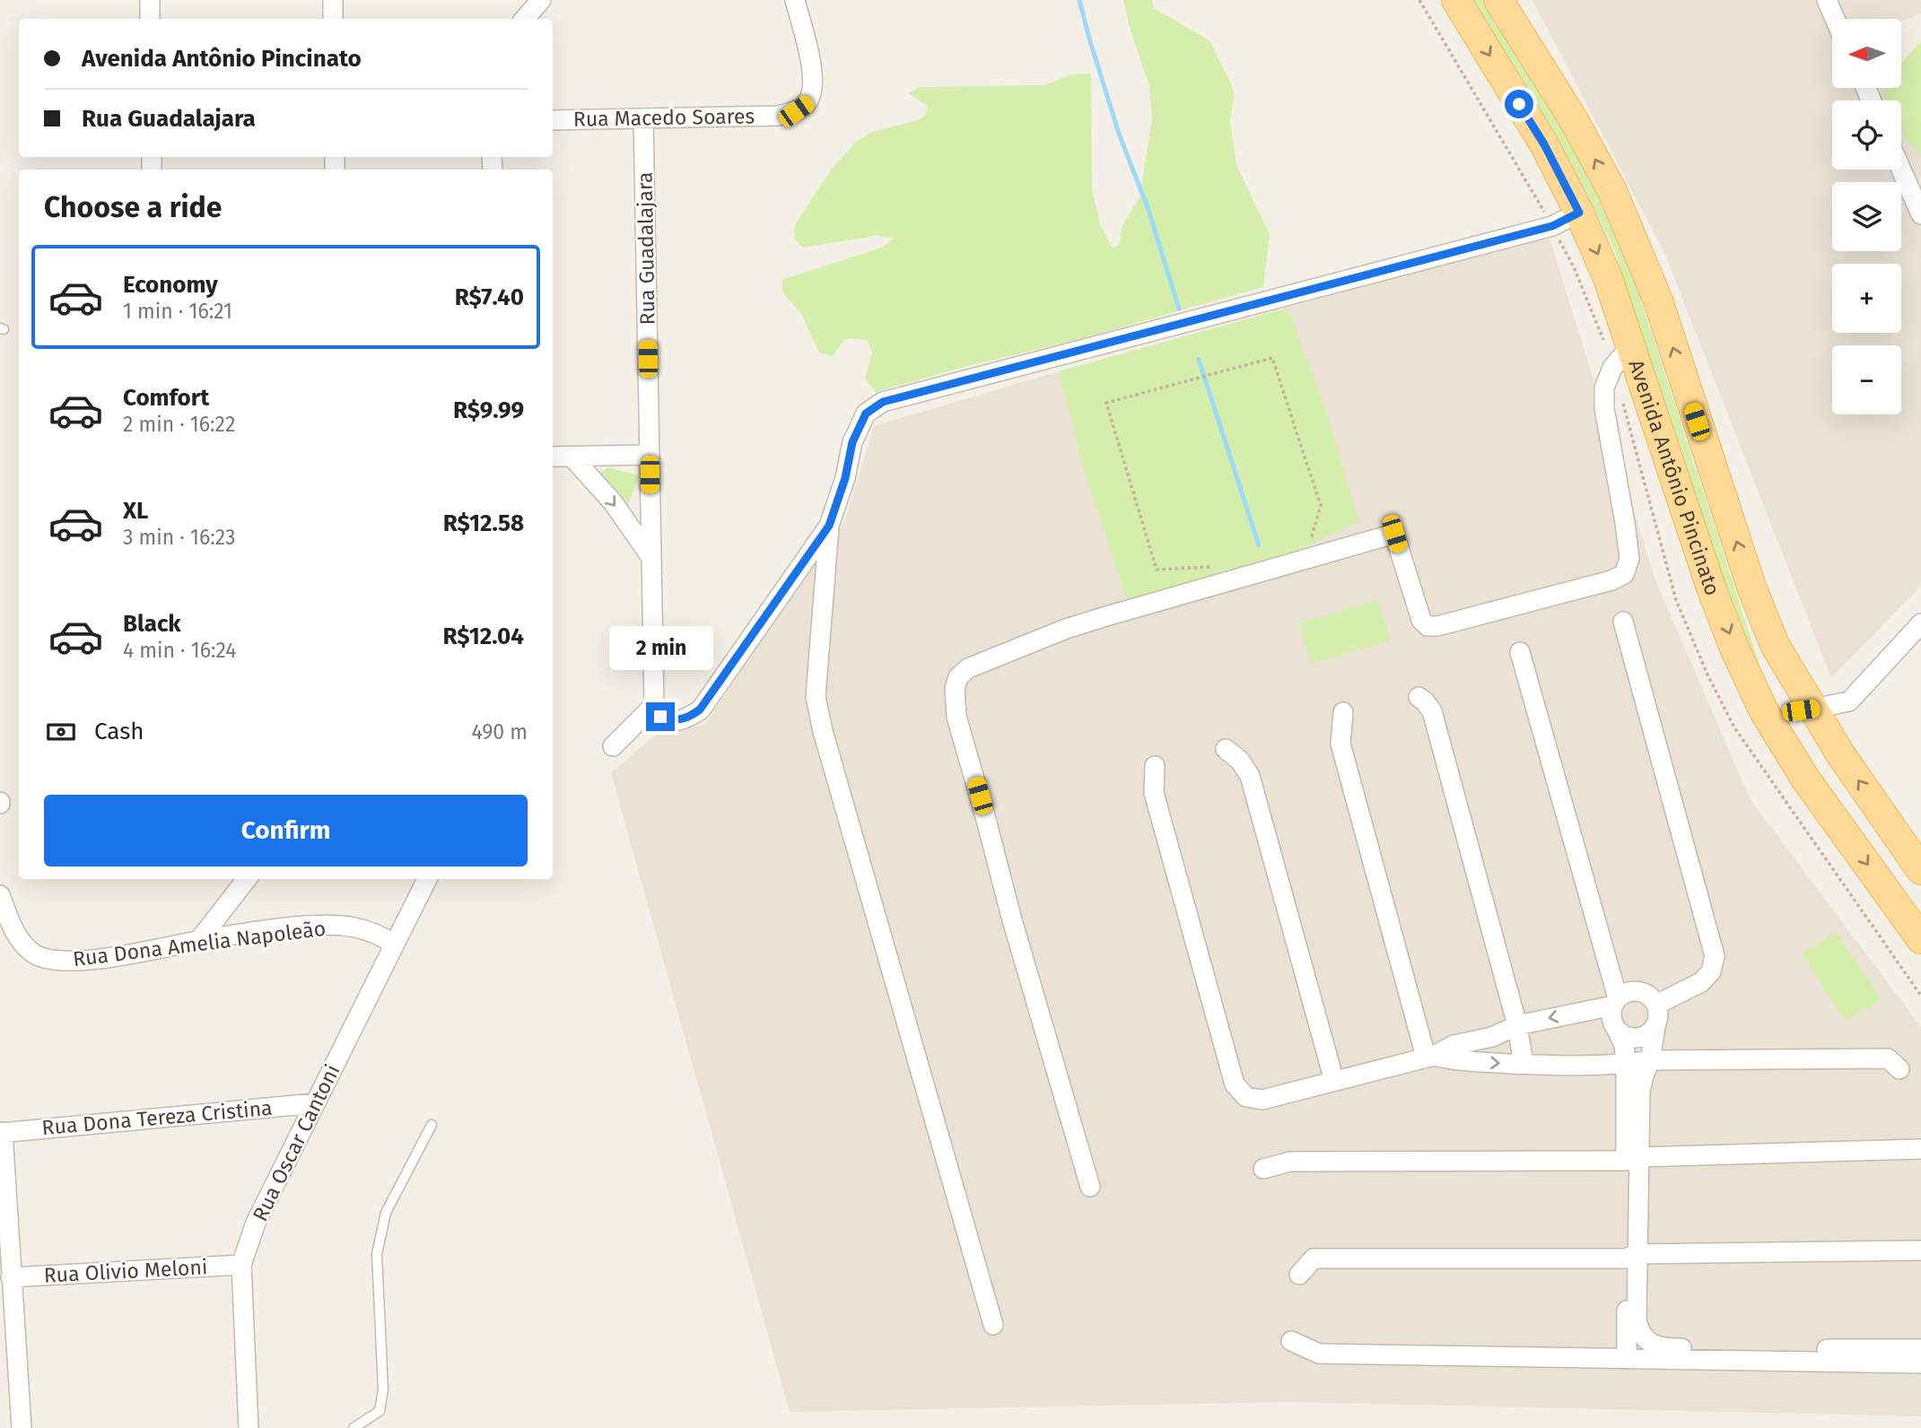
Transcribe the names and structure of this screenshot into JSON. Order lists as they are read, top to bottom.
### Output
{
  "streets": {
    "main road": ["Avenida Antônio Pincinato"],
    "street": [
      "Rua Macedo Soares",
      "Rua Guadalajara",
      "Rua Dona Amelia Napoleão",
      "Rua Dona Tereza Cristina",
      "Rua Oscar Cantoni",
      "Rua Olivio Meloni"
    ]
  },
  "crossings": [
    ["Rua Macedo Soares", "Rua Guadalajara"],
    ["Rua Dona Amelia Napoleão", "Rua Oscar Cantoni"],
    ["Rua Dona Tereza Cristina", "Rua Oscar Cantoni"],
    ["Rua Oscar Cantoni", "Rua Olivio Meloni"]
  ],
  "north": "left",
  "page": {
    "map_buttons": ["+", "−"],
    "banner": ["Avenida Antônio Pincinato", "Rua Guadalajara"],
    "heading": "Choose a ride",
    "list": [
      {
        "name": "Economy",
        "note": "1 min · 16:21",
        "value": "R$7.40"
      },
      {
        "name": "Comfort",
        "note": "2 min · 16:22",
        "value": "R$9.99"
      },
      {
        "name": "XL",
        "note": "3 min · 16:23",
        "value": "R$12.58"
      },
      {
        "name": "Black",
        "note": "4 min · 16:24",
        "value": "R$12.04"
      }
    ],
    "bubble": "2 min",
    "pay": ["Cash", "490 m"],
    "buttons": "Confirm"
  }
}
